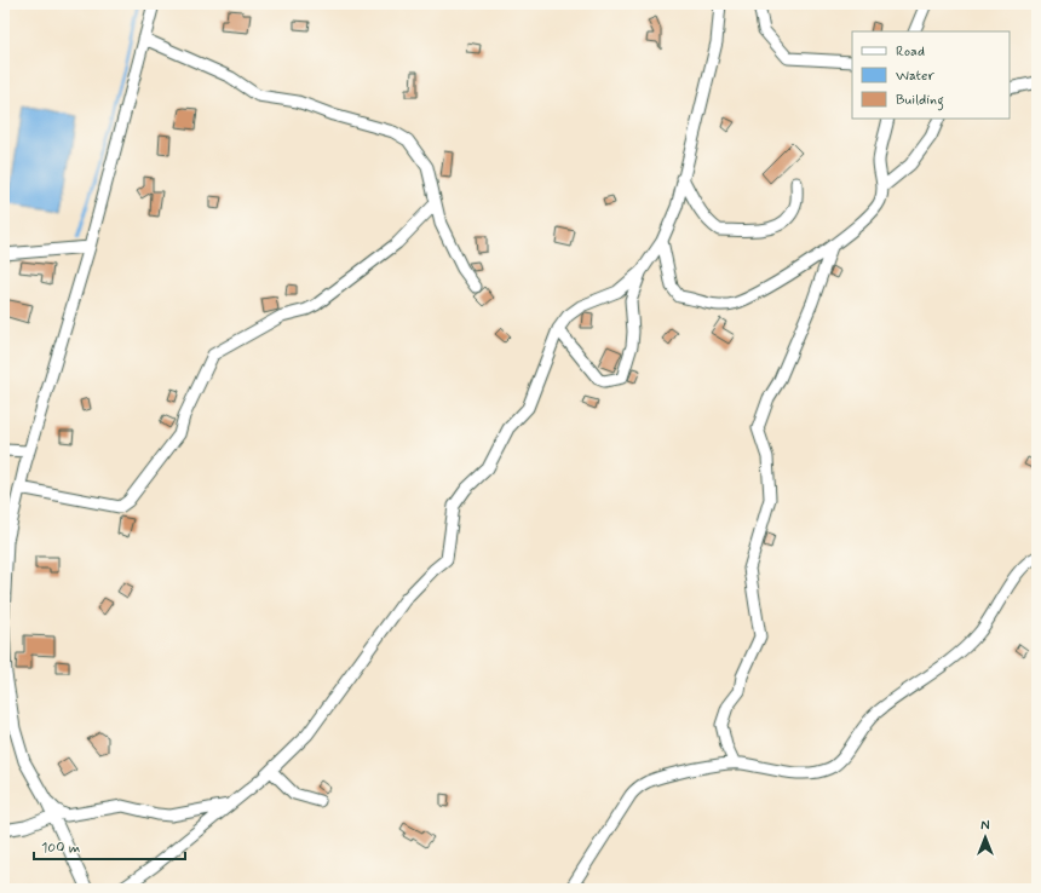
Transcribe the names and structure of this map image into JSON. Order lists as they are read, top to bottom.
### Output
{
  "legend": ["Road", "Water", "Building"],
  "scale_bar": "100 m",
  "north": "top"
}
